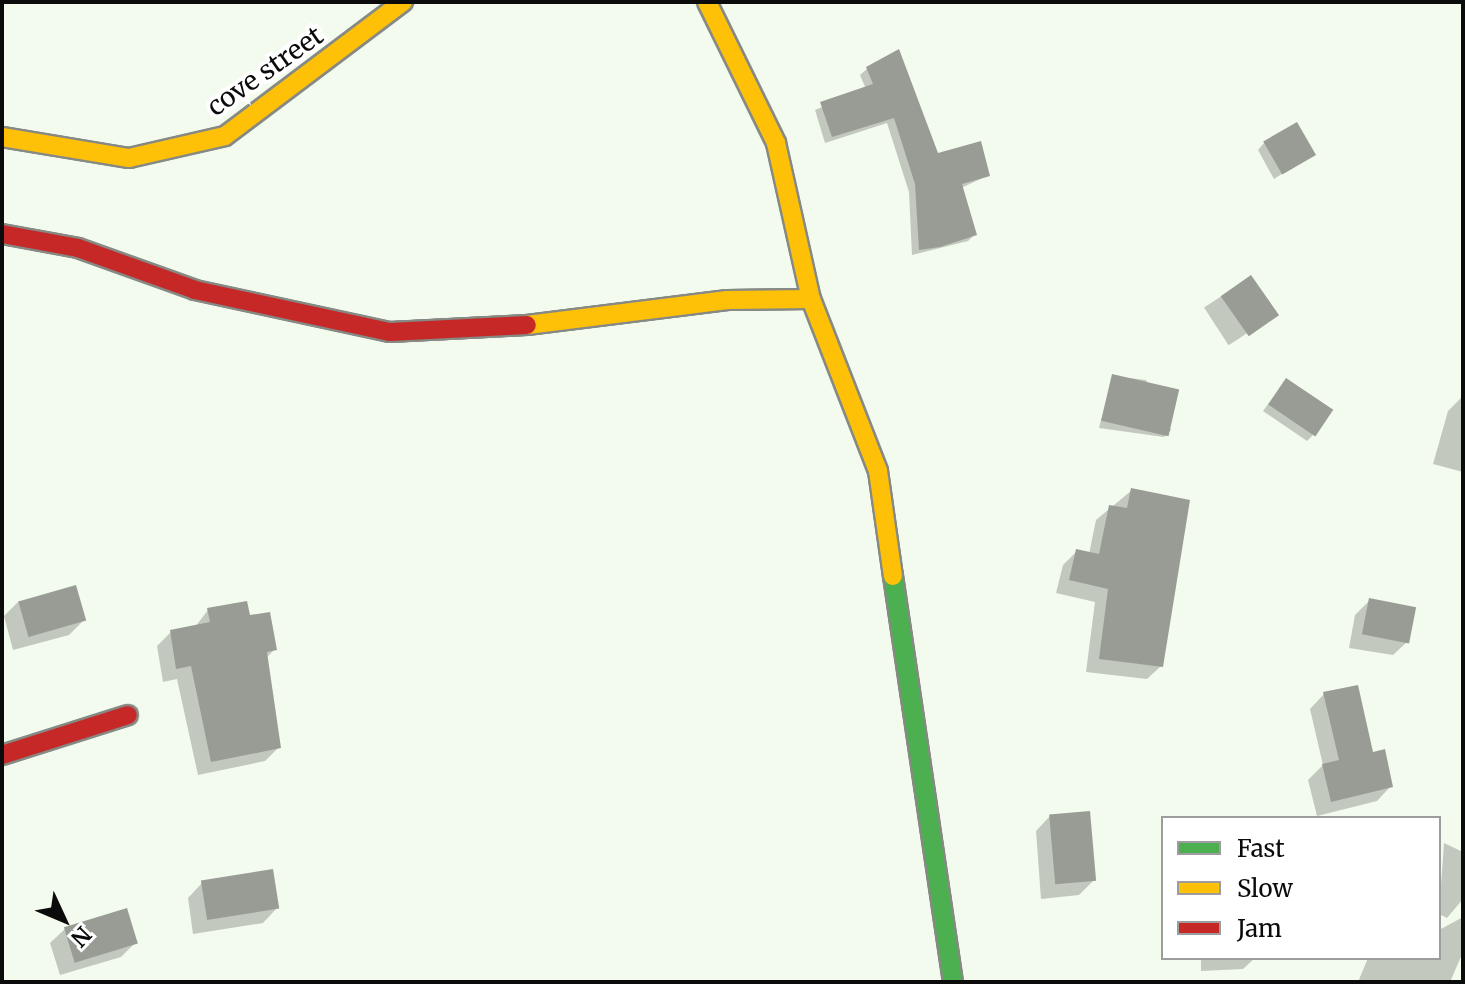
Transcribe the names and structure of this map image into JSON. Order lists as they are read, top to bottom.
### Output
{
  "streets": {
    "street": ["cove street"]
  },
  "legend": ["Fast", "Slow", "Jam"],
  "north": "bottom right"
}
